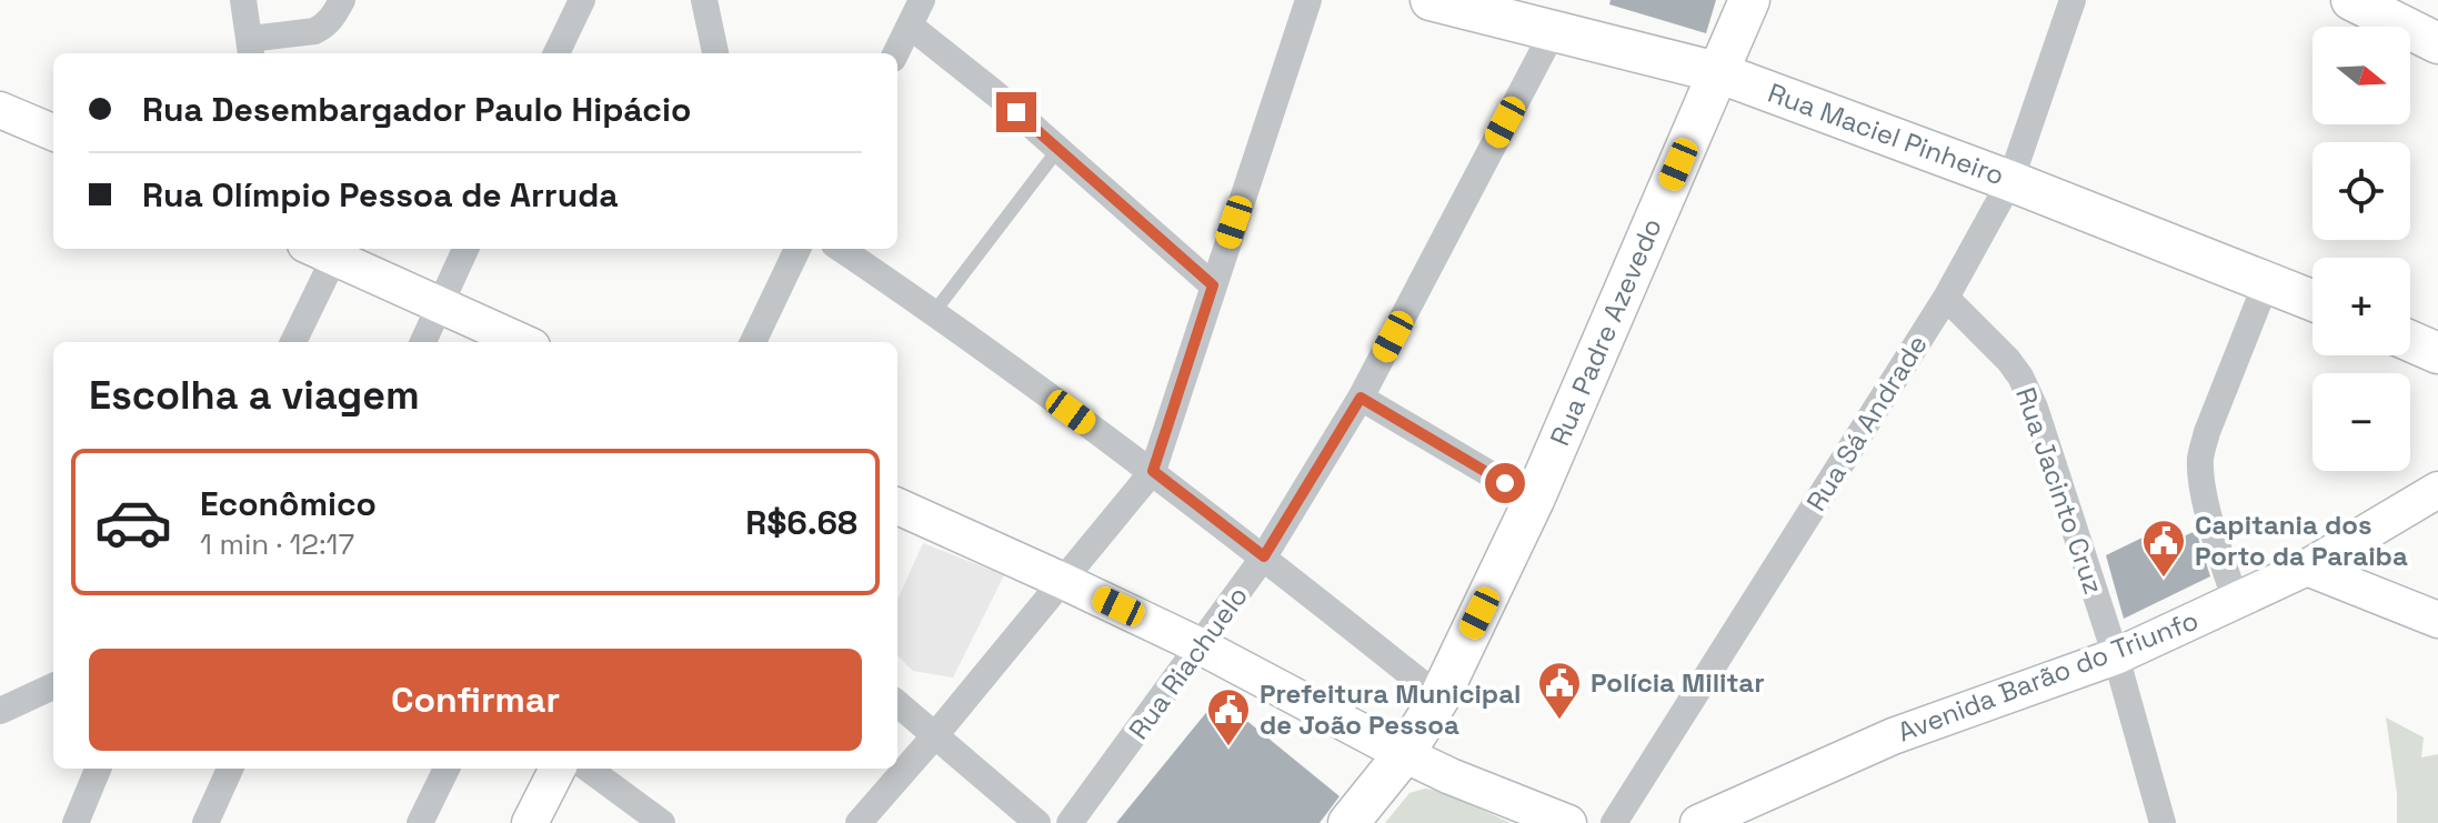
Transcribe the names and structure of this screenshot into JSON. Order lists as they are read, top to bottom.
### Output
{
  "streets": {
    "main road": ["Rua Maciel Pinheiro", "Rua Padre Azevedo", "Avenida Barão do Triunfo"],
    "street": ["Rua Sá Andrade", "Rua Jacinto Cruz", "Rua Riachuelo"]
  },
  "crossings": [
    ["Rua Maciel Pinheiro", "Rua Padre Azevedo"],
    ["Rua Maciel Pinheiro", "Rua Sá Andrade"],
    ["Rua Maciel Pinheiro", "Rua Riachuelo"],
    ["Rua Sá Andrade", "Rua Jacinto Cruz"],
    ["Rua Jacinto Cruz", "Avenida Barão do Triunfo"]
  ],
  "places": {
    "public building": ["Capitania dos Porto da Paraiba", "Polícia Militar", "Prefeitura Municipal de João Pessoa"]
  },
  "north": "right",
  "page": {
    "map_buttons": ["+", "−"],
    "banner": ["Rua Desembargador Paulo Hipácio", "Rua Olímpio Pessoa de Arruda"],
    "heading": "Escolha a viagem",
    "list": [
      {
        "name": "Econômico",
        "note": "1 min · 12:17",
        "value": "R$6.68"
      }
    ],
    "buttons": "Confirmar"
  }
}
